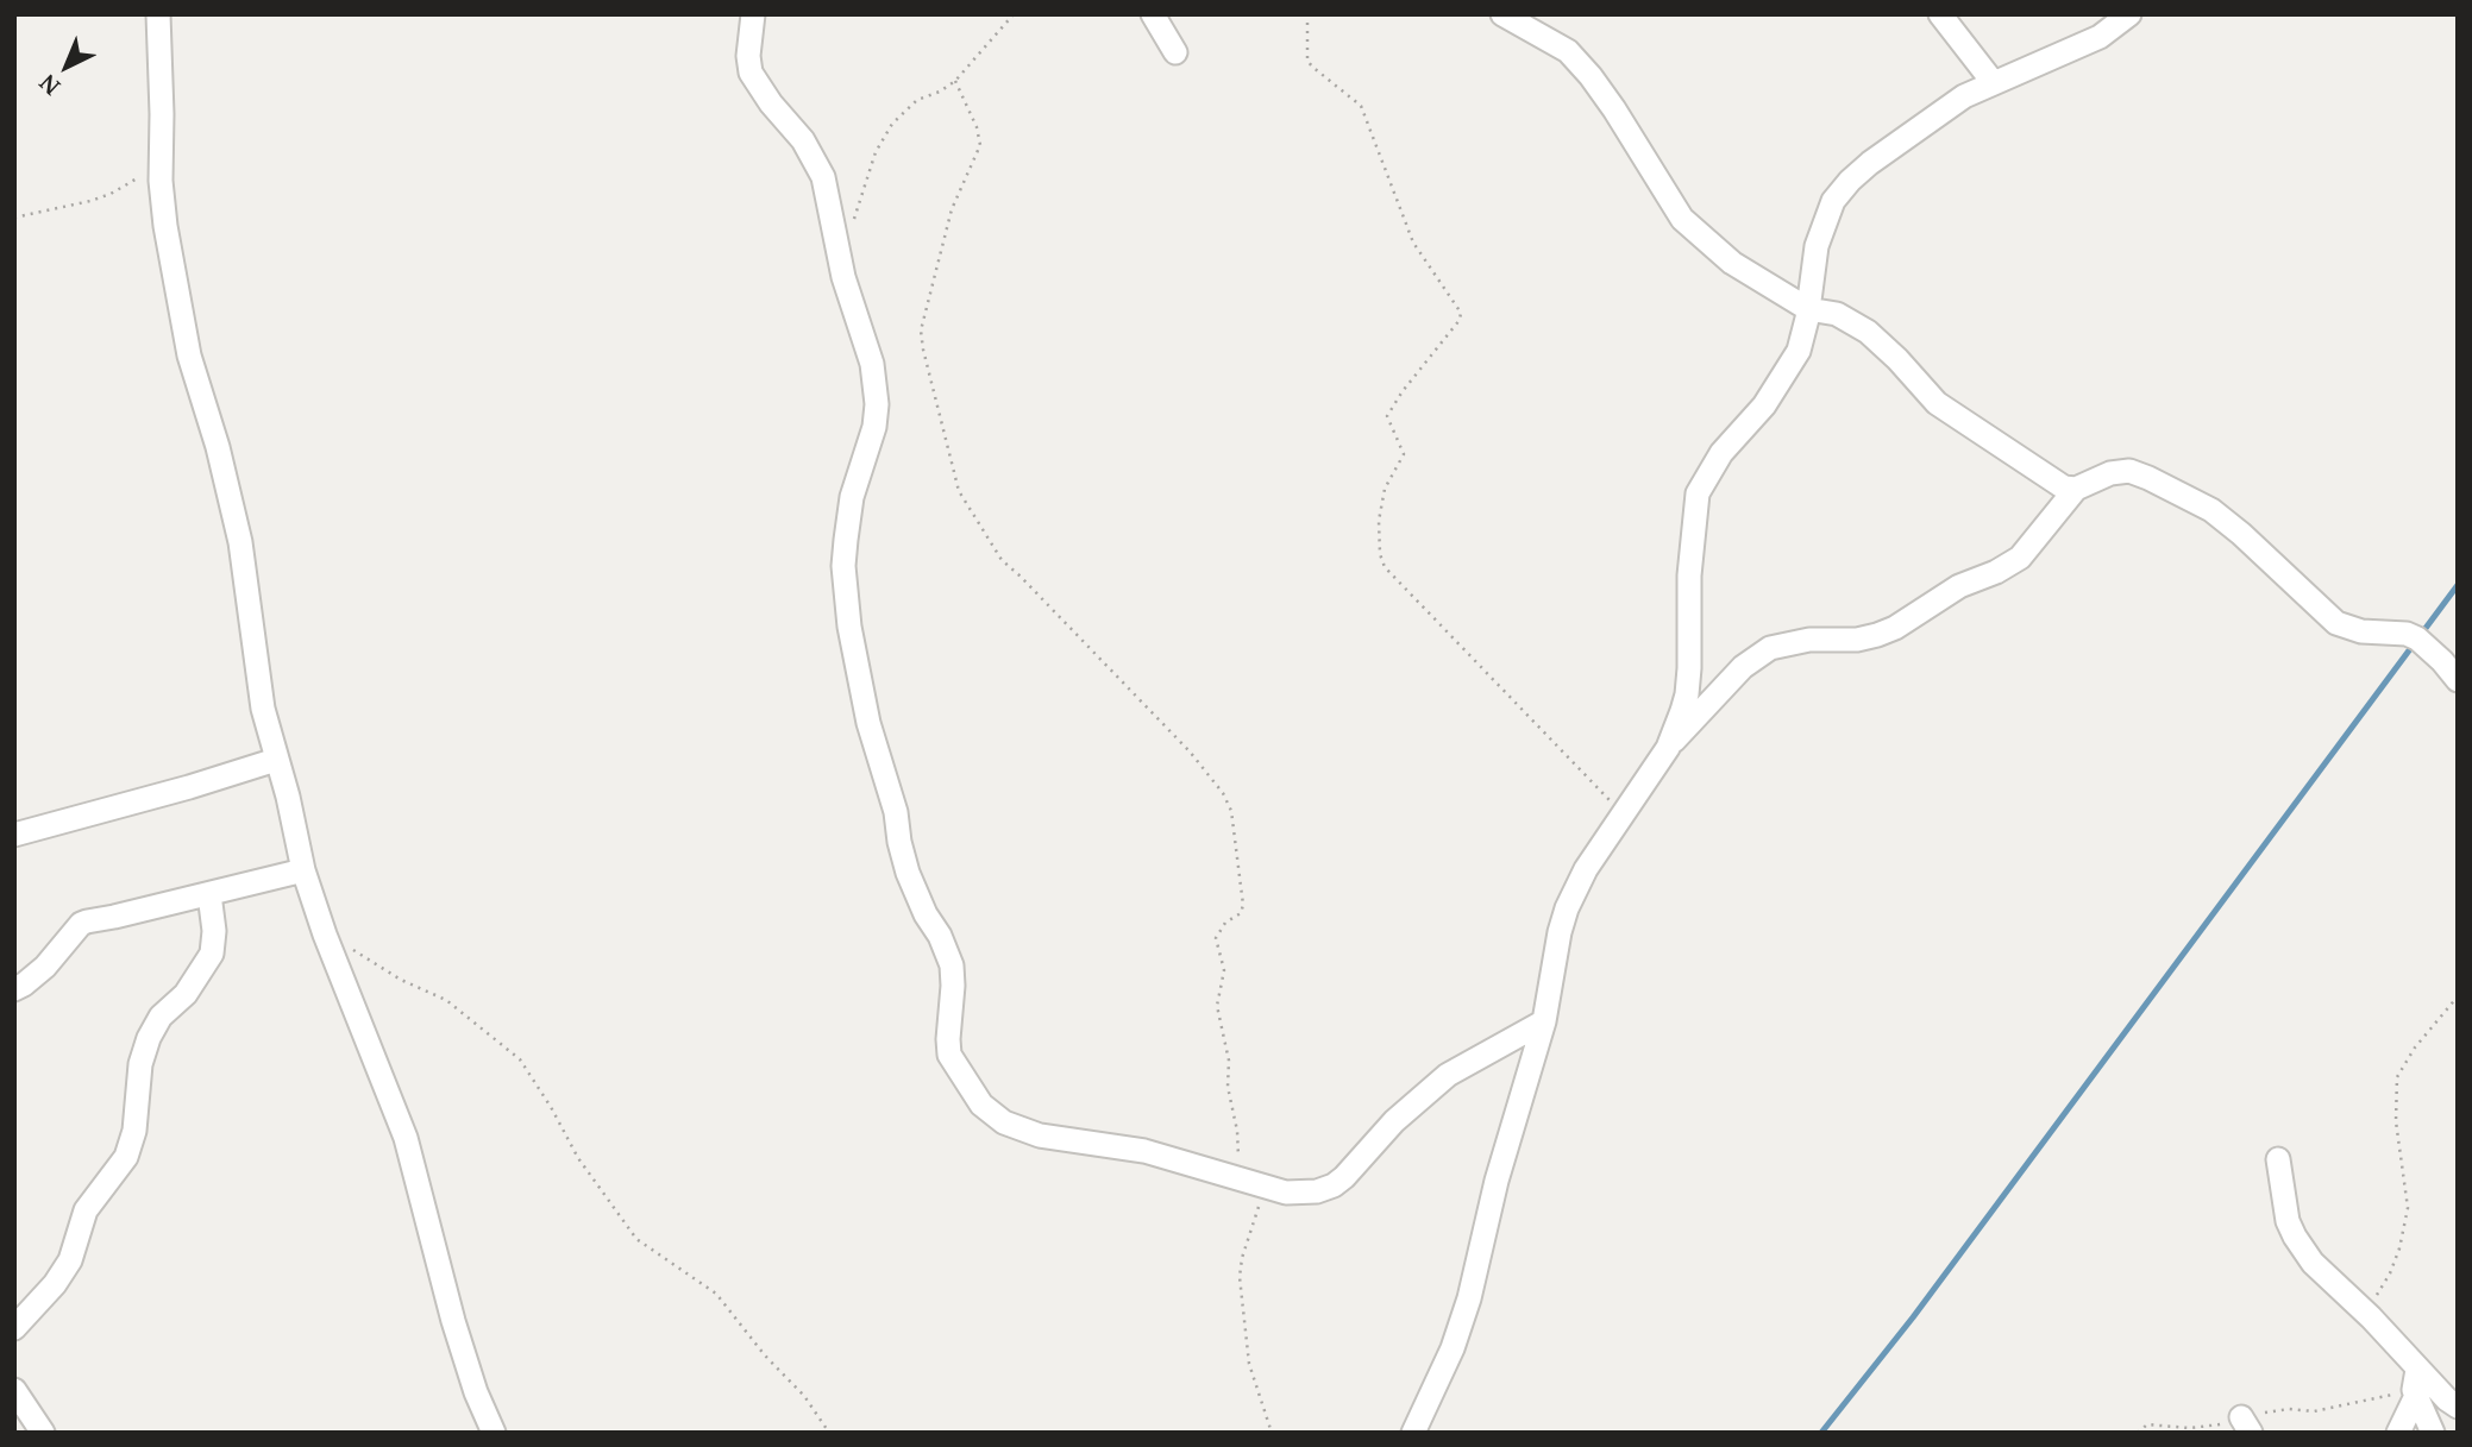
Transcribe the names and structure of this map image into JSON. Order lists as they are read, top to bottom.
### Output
{
  "north": "bottom left"
}
